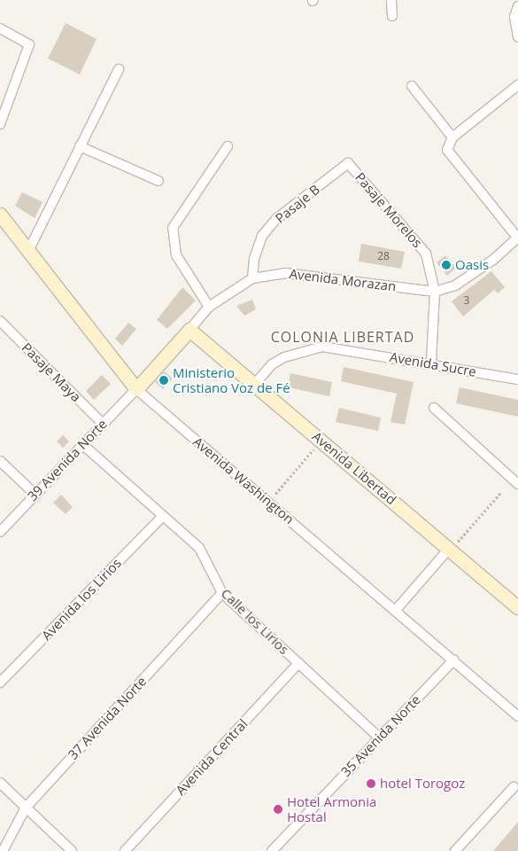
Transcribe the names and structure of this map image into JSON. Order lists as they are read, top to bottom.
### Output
{
  "streets": {
    "main road": ["Avenida Morazan", "Avenida Libertad", "Avenida Washington"],
    "street": [
      "Pasaje B",
      "Pasaje Morelos",
      "Avenida Sucre",
      "Pasaje Maya",
      "39 Avenida Norte",
      "Avenida los Lirios",
      "Calle los Lirios",
      "37 Avenida Norte",
      "35 Avenida Norte",
      "Avenida Central"
    ]
  },
  "crossings": [
    ["Pasaje B", "Pasaje Morelos"],
    ["Pasaje B", "Avenida Morazan"],
    ["Pasaje Morelos", "Avenida Morazan"],
    ["Pasaje Morelos", "Avenida Sucre"],
    ["Avenida Morazan", "39 Avenida Norte"],
    ["Avenida Morazan", "Avenida Libertad"],
    ["Avenida Morazan", "Avenida Washington"],
    ["Avenida Sucre", "Avenida Libertad"],
    ["Pasaje Maya", "39 Avenida Norte"],
    ["39 Avenida Norte", "Avenida Washington"],
    ["39 Avenida Norte", "Calle los Lirios"],
    ["Avenida Washington", "35 Avenida Norte"],
    ["Avenida los Lirios", "Calle los Lirios"],
    ["Calle los Lirios", "37 Avenida Norte"],
    ["Calle los Lirios", "35 Avenida Norte"],
    ["Calle los Lirios", "Avenida Central"]
  ],
  "districts": ["COLONIA LIBERTAD"],
  "places": [
    "Oasis",
    "Ministerio Cristiano Voz de Fé",
    "hotel Torogoz",
    "Hotel Armonia Hostal"
  ],
  "house_numbers": ["28", "3"]
}
